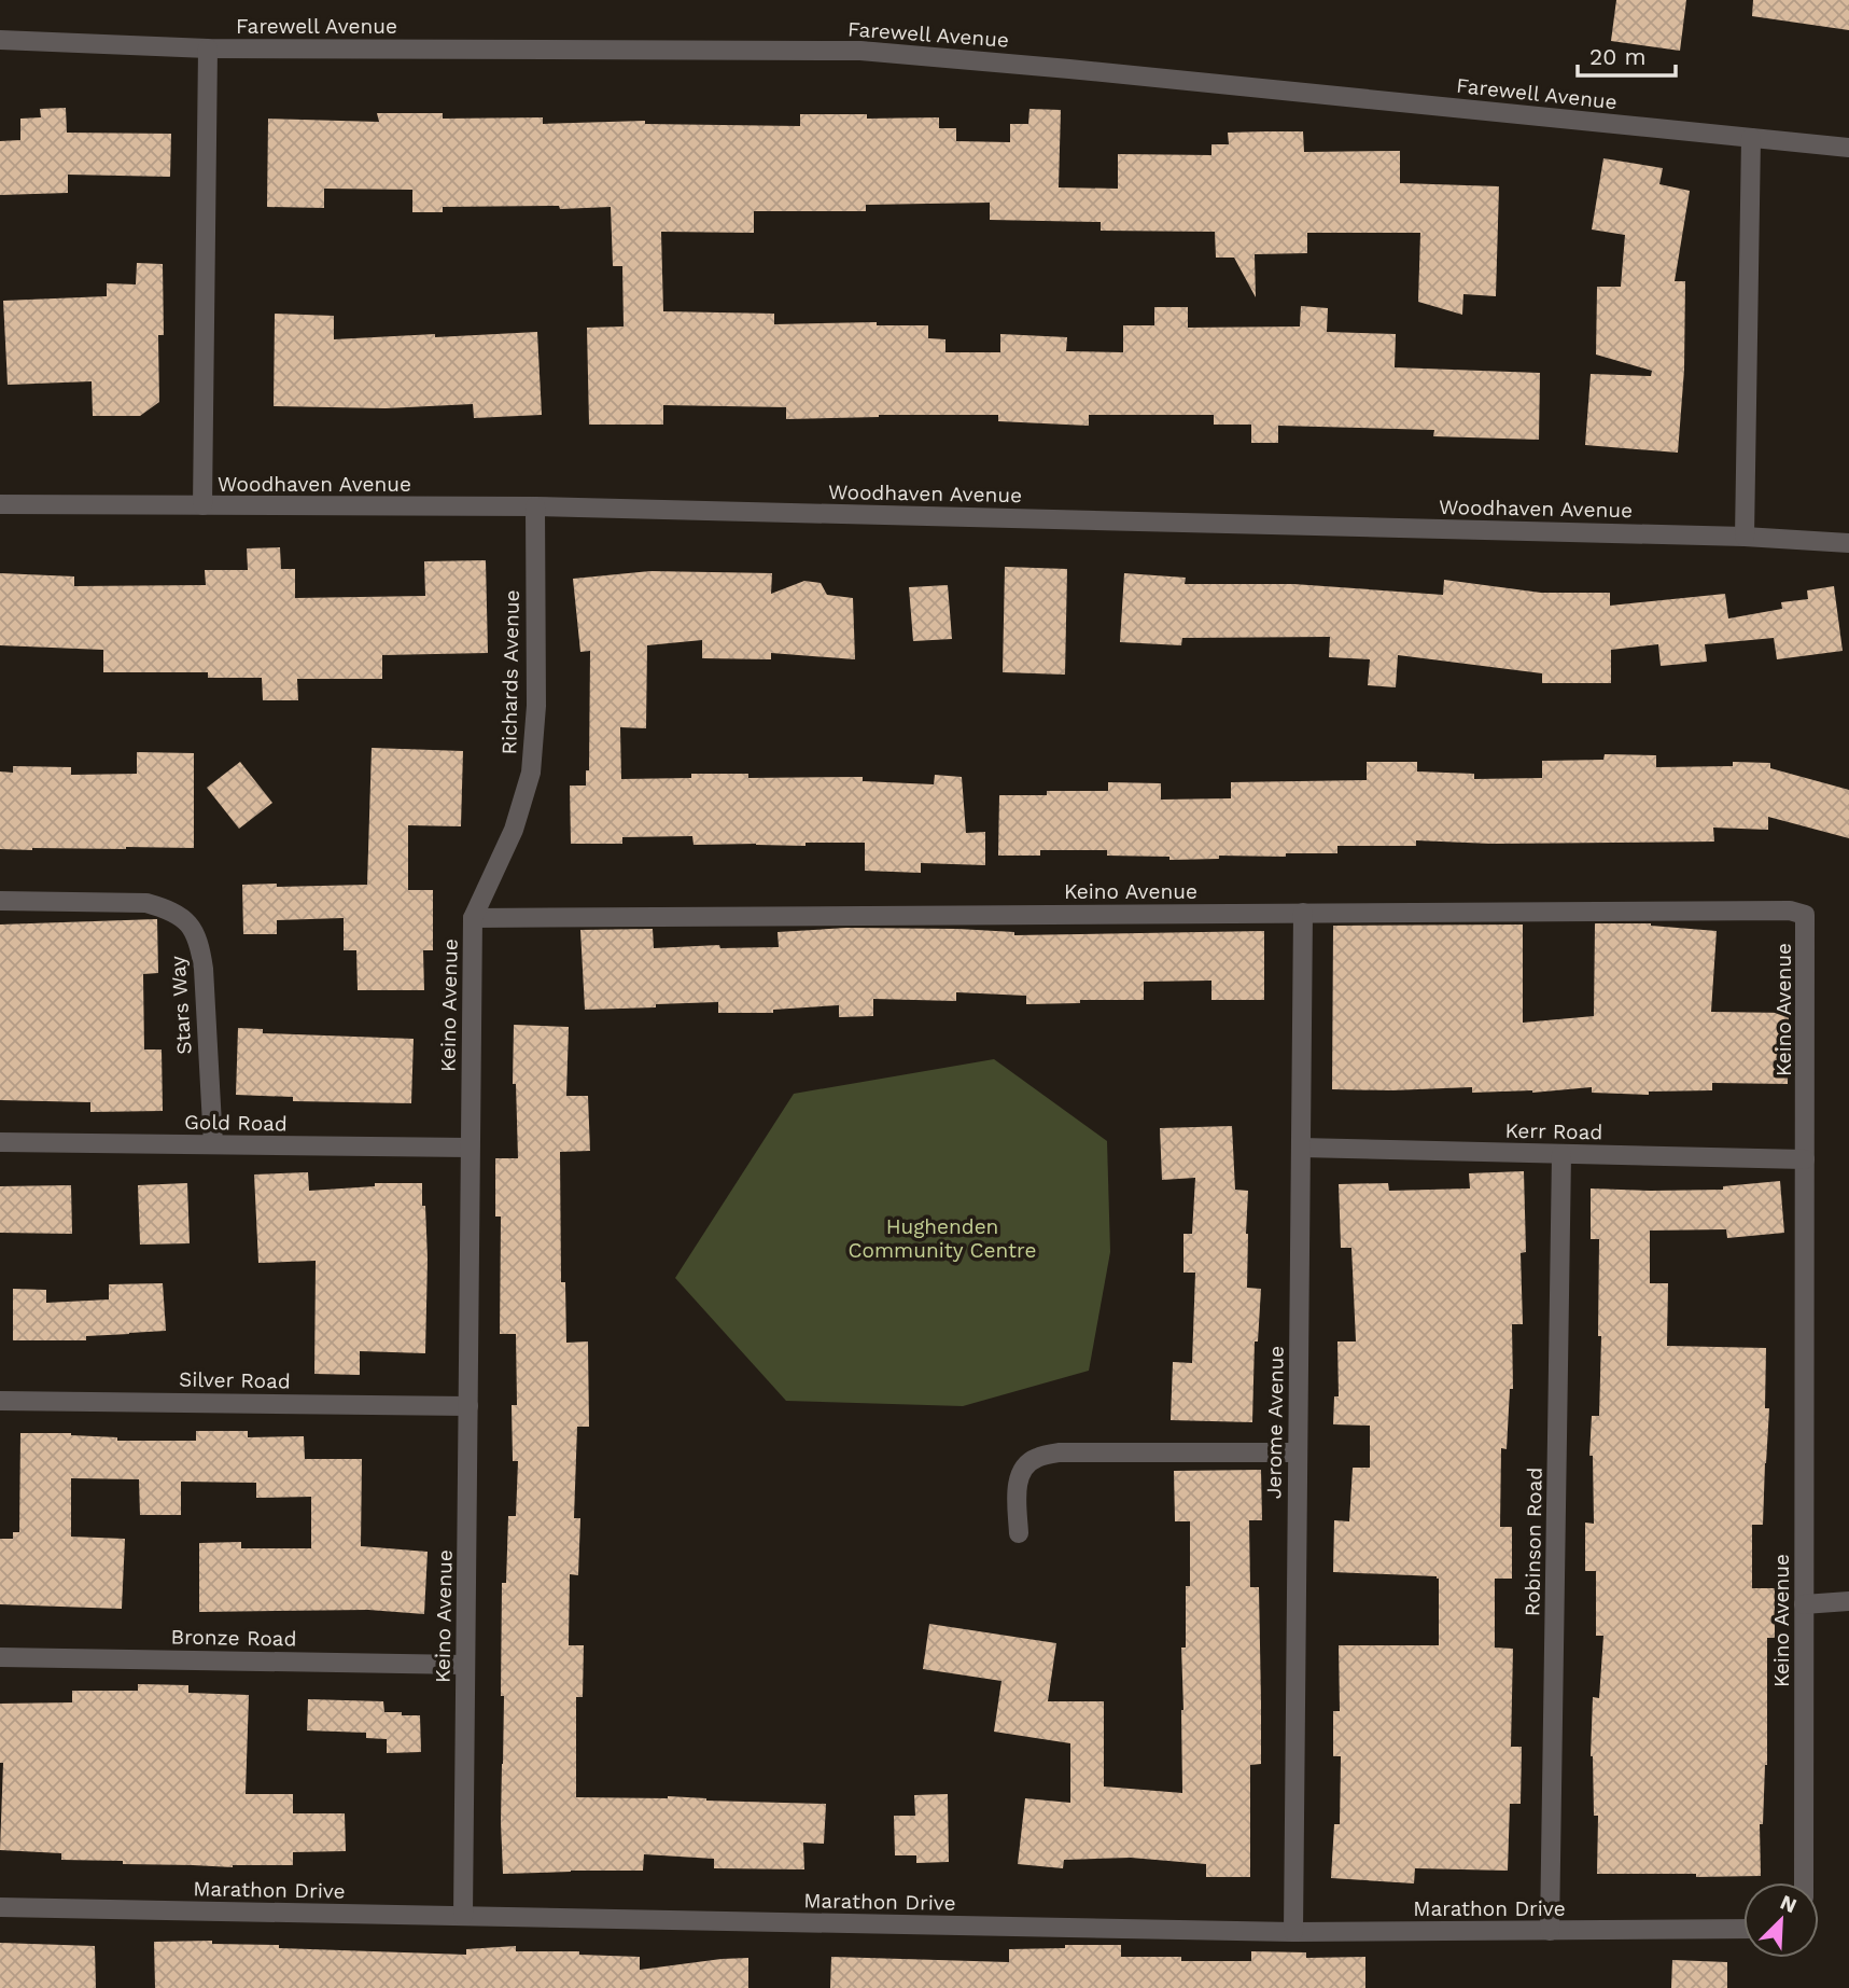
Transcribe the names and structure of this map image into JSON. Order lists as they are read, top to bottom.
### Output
{
  "streets": {
    "street": [
      "Farewell Avenue",
      "Woodhaven Avenue",
      "Richards Avenue",
      "Keino Avenue",
      "Stars Way",
      "Gold Road",
      "Kerr Road",
      "Silver Road",
      "Jerome Avenue",
      "Robinson Road",
      "Bronze Road",
      "Marathon Drive"
    ]
  },
  "crossings": [
    ["Woodhaven Avenue", "Richards Avenue"],
    ["Richards Avenue", "Keino Avenue"],
    ["Keino Avenue", "Gold Road"],
    ["Keino Avenue", "Kerr Road"],
    ["Keino Avenue", "Silver Road"],
    ["Keino Avenue", "Jerome Avenue"],
    ["Keino Avenue", "Bronze Road"],
    ["Keino Avenue", "Marathon Drive"],
    ["Stars Way", "Gold Road"],
    ["Kerr Road", "Jerome Avenue"],
    ["Kerr Road", "Robinson Road"],
    ["Jerome Avenue", "Marathon Drive"],
    ["Robinson Road", "Marathon Drive"]
  ],
  "parks": ["Hughenden Community Centre"],
  "scale_bar": "20 m",
  "north": "top right"
}
